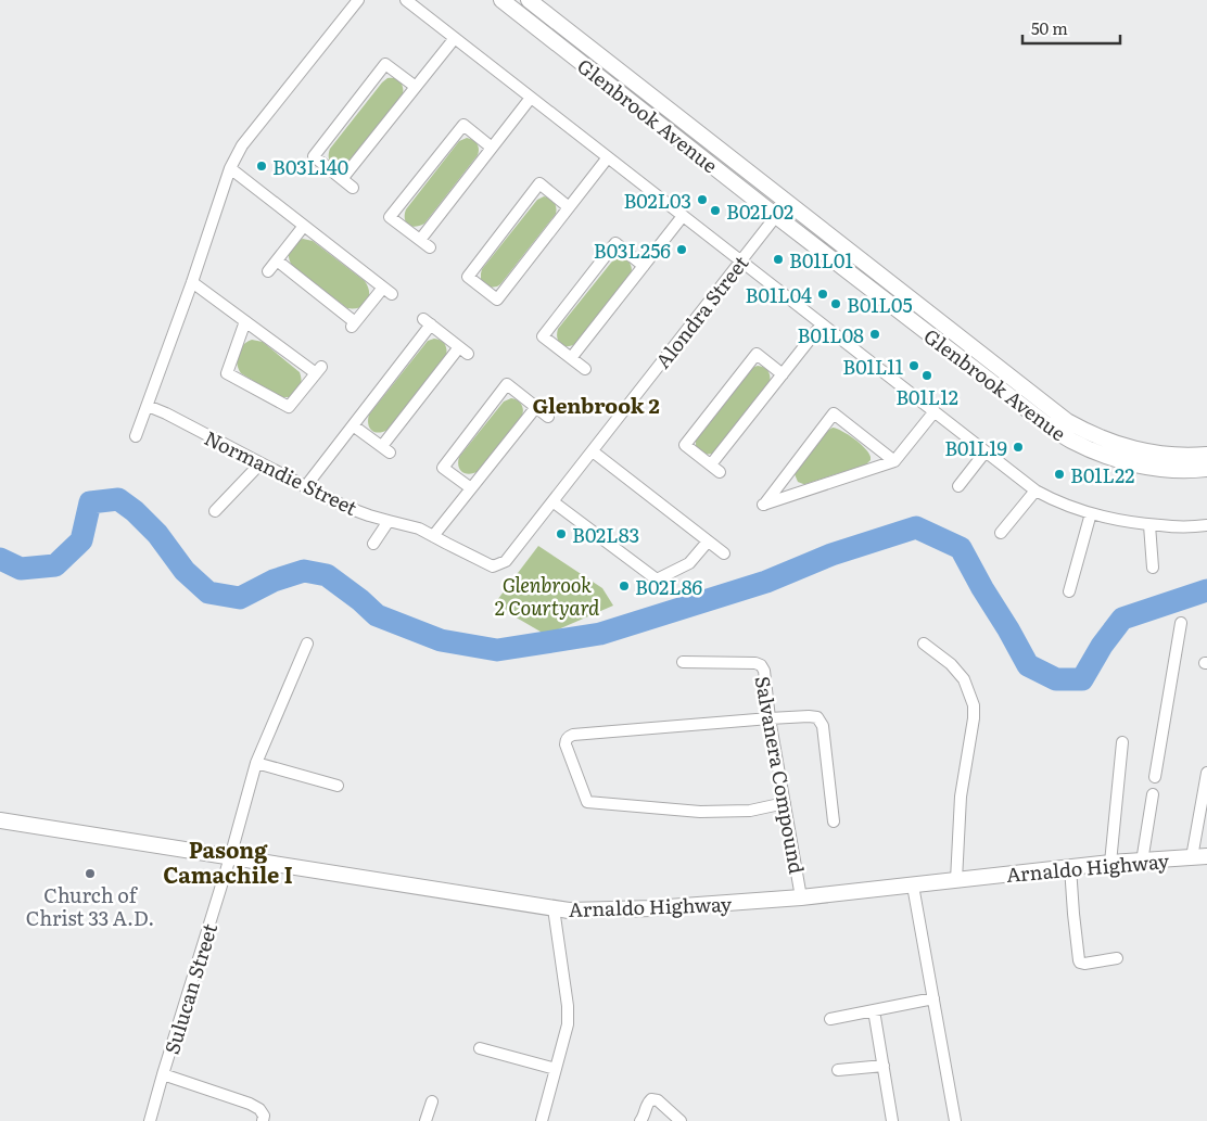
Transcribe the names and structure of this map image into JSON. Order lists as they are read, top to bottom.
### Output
{
  "streets": {
    "street": [
      "Glenbrook Avenue",
      "Alondra Street",
      "Normandie Street",
      "Salvanera Compound",
      "Arnaldo Highway",
      "Sulucan Street"
    ]
  },
  "crossings": [
    ["Glenbrook Avenue", "Alondra Street"],
    ["Alondra Street", "Normandie Street"],
    ["Salvanera Compound", "Arnaldo Highway"],
    ["Arnaldo Highway", "Sulucan Street"]
  ],
  "districts": ["Glenbrook 2", "Pasong Camachile I"],
  "parks": ["Glenbrook 2 Courtyard"],
  "places": [
    "B03L140",
    "B02L03",
    "B02L02",
    "B03L256",
    "B01L01",
    "B01L04",
    "B01L05",
    "B01L08",
    "B01L11",
    "B01L12",
    "B01L19",
    "B01L22",
    "B02L83",
    "B02L86",
    "Church of Christ 33 A.D."
  ],
  "scale_bar": "50 m"
}
